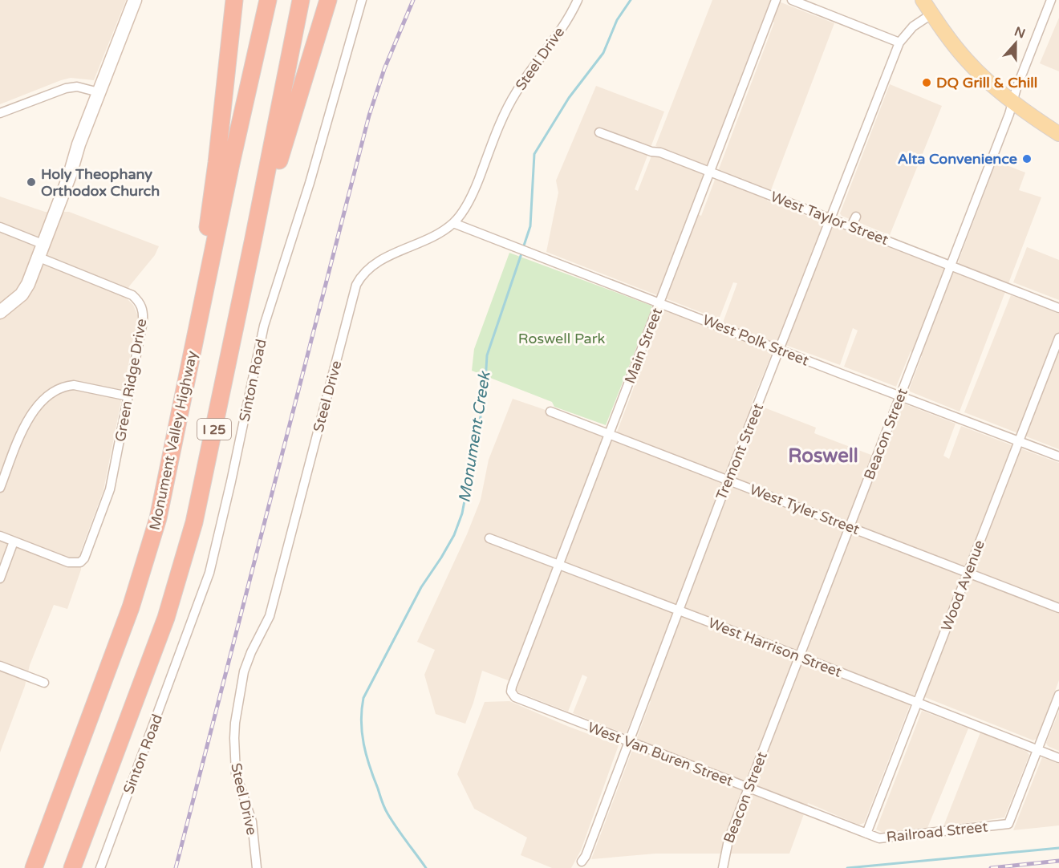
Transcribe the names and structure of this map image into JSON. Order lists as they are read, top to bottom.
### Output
{
  "streets": {
    "highway": ["I 25", "Monument Valley Highway"],
    "street": [
      "Steel Drive",
      "West Taylor Street",
      "West Polk Street",
      "Main Street",
      "Green Ridge Drive",
      "Sinton Road",
      "Beacon Street",
      "Tremont Street",
      "West Tyler Street",
      "Wood Avenue",
      "West Harrison Street",
      "West Van Buren Street",
      "Railroad Street"
    ]
  },
  "crossings": [
    ["Steel Drive", "West Polk Street"],
    ["West Taylor Street", "Main Street"],
    ["West Taylor Street", "Beacon Street"],
    ["West Taylor Street", "Tremont Street"],
    ["West Polk Street", "Main Street"],
    ["West Polk Street", "Beacon Street"],
    ["West Polk Street", "Tremont Street"],
    ["West Polk Street", "Wood Avenue"],
    ["Main Street", "West Tyler Street"],
    ["Main Street", "West Harrison Street"],
    ["Main Street", "West Van Buren Street"],
    ["Beacon Street", "West Tyler Street"],
    ["Beacon Street", "West Harrison Street"],
    ["Beacon Street", "West Van Buren Street"],
    ["Tremont Street", "West Tyler Street"],
    ["Tremont Street", "West Harrison Street"],
    ["Tremont Street", "West Van Buren Street"],
    ["West Tyler Street", "Wood Avenue"],
    ["Wood Avenue", "West Harrison Street"],
    ["Wood Avenue", "West Van Buren Street"],
    ["Wood Avenue", "Railroad Street"],
    ["West Harrison Street", "Railroad Street"],
    ["West Van Buren Street", "Railroad Street"]
  ],
  "districts": ["Roswell"],
  "water": ["Monument Creek"],
  "parks": ["Roswell Park"],
  "places": ["DQ Grill & Chill", "Alta Convenience", "Holy Theophany Orthodox Church"],
  "north": "top"
}
